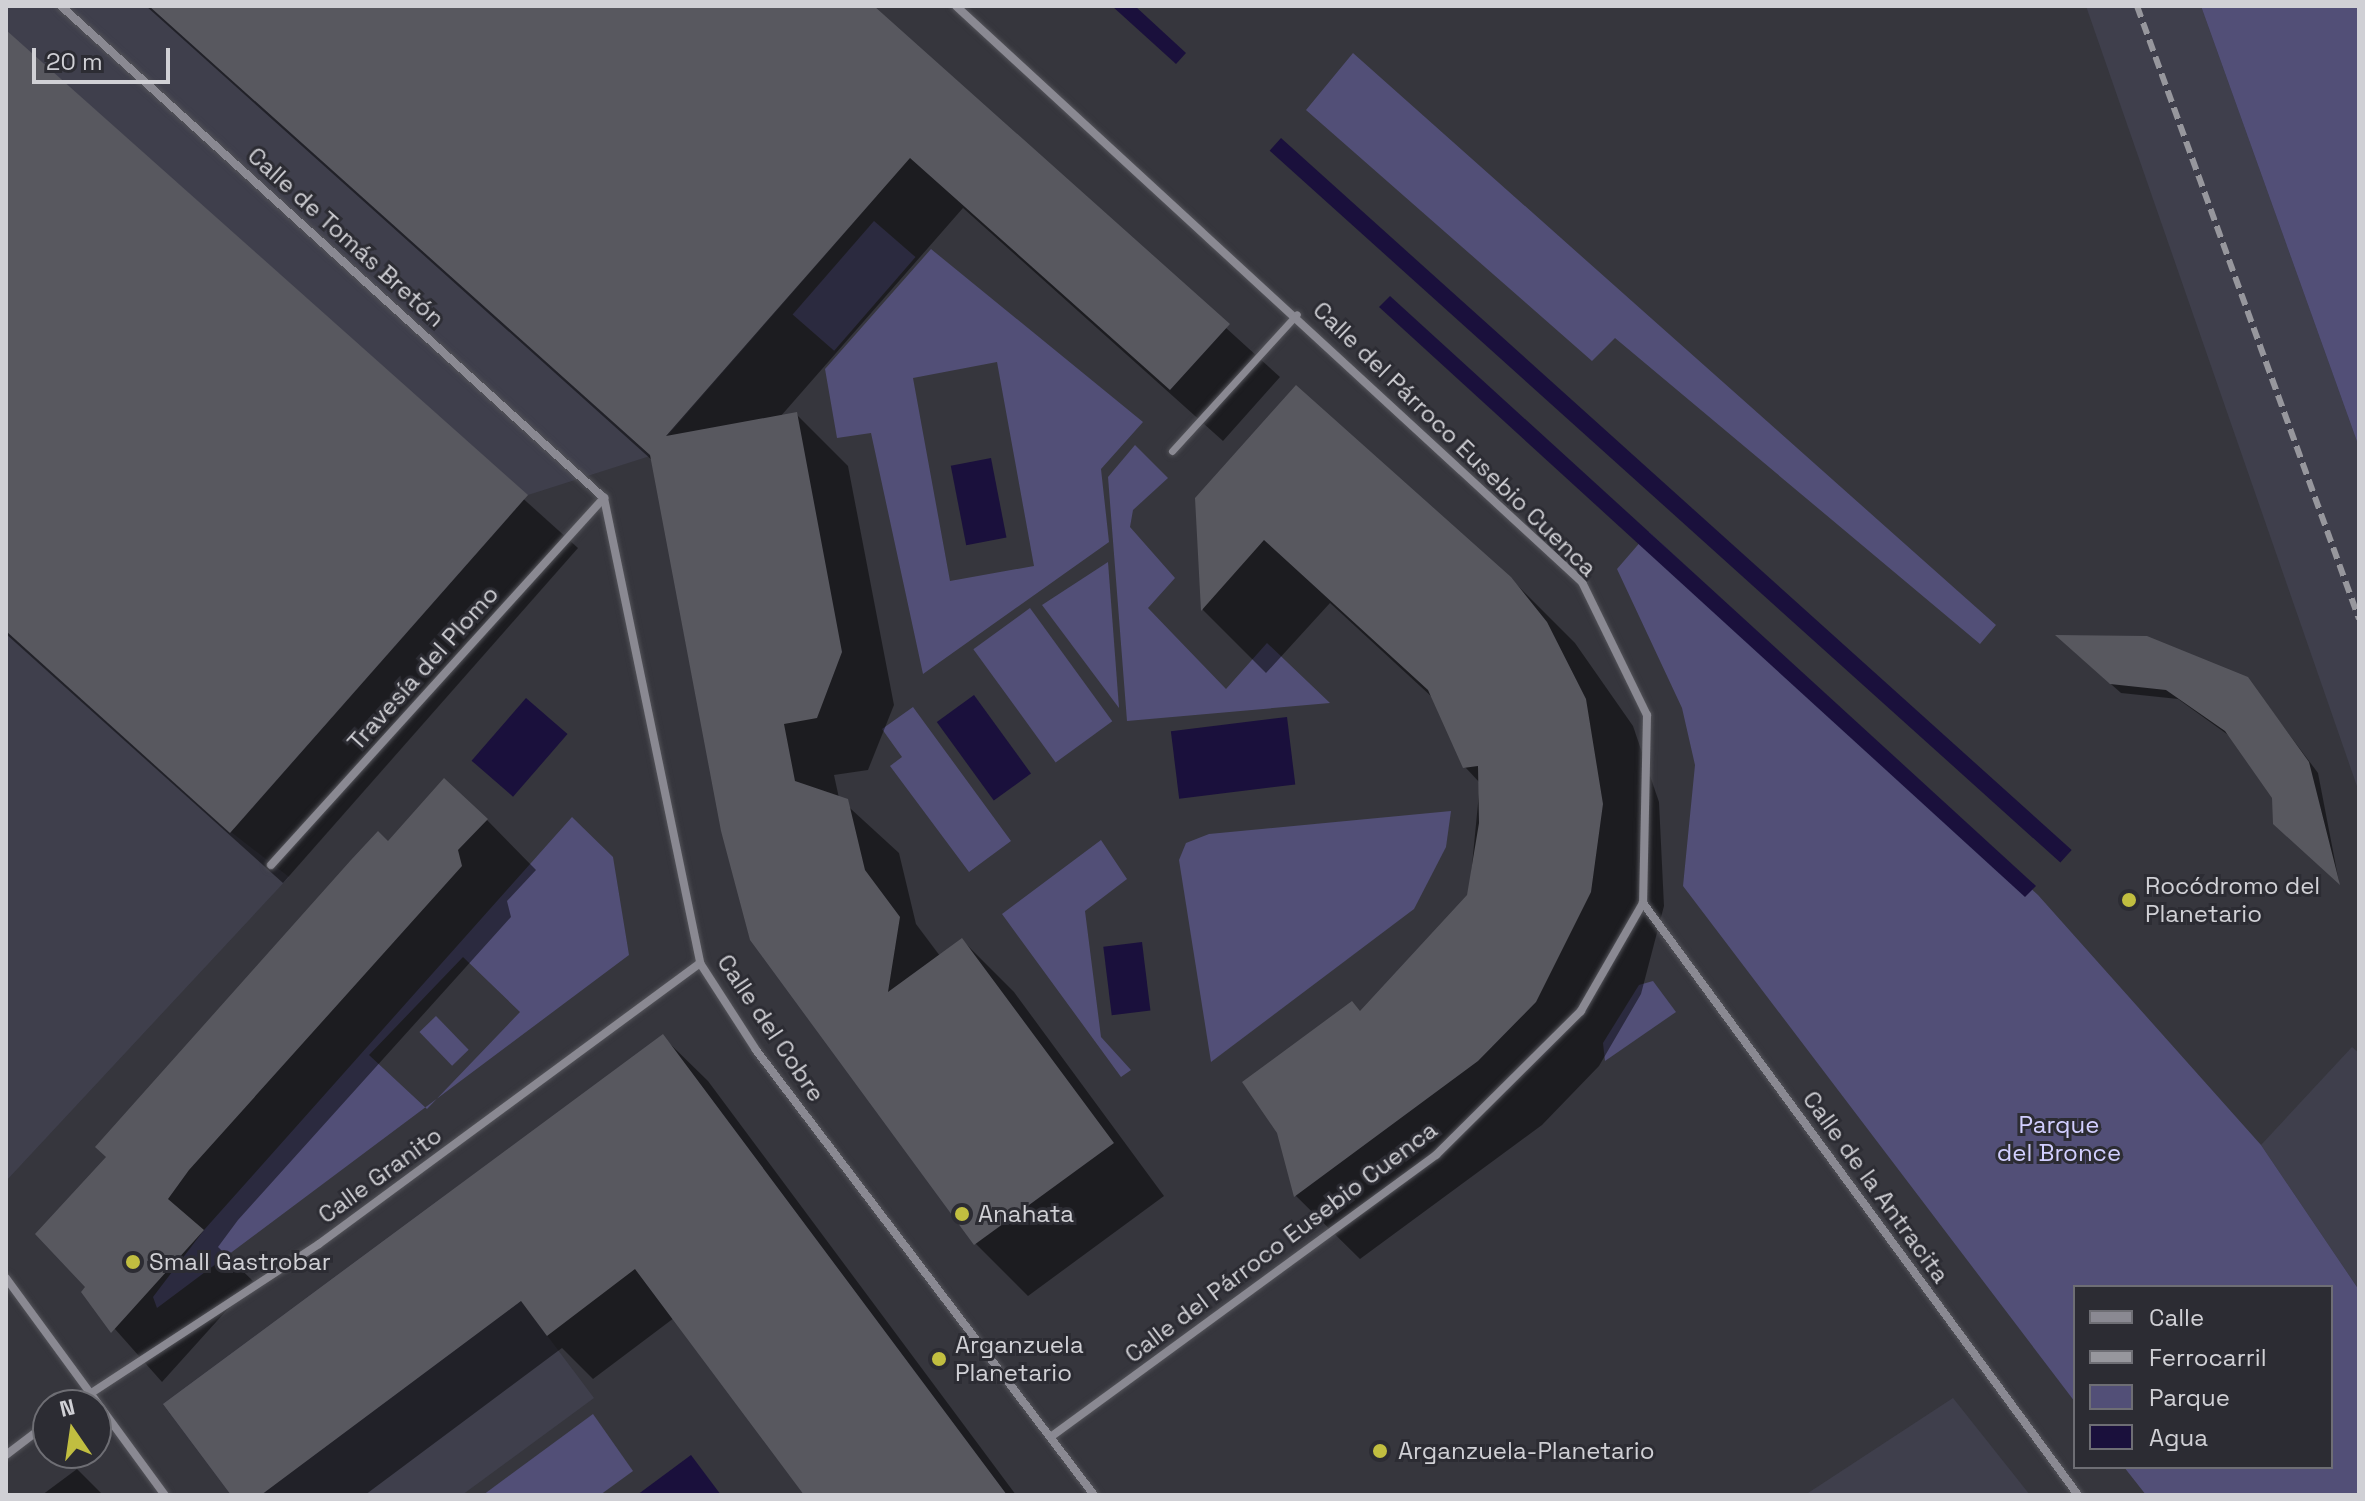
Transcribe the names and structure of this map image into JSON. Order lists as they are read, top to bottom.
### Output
{
  "streets": {
    "street": [
      "Calle de Tomás Bretón",
      "Calle del Párroco Eusebio Cuenca",
      "Travesía del Plomo",
      "Calle del Cobre",
      "Calle Granito",
      "Calle de la Antracita"
    ]
  },
  "crossings": [
    ["Calle de Tomás Bretón", "Travesía del Plomo"],
    ["Calle de Tomás Bretón", "Calle del Cobre"],
    ["Calle del Párroco Eusebio Cuenca", "Calle del Cobre"],
    ["Calle del Párroco Eusebio Cuenca", "Calle de la Antracita"],
    ["Travesía del Plomo", "Calle del Cobre"],
    ["Calle del Cobre", "Calle Granito"]
  ],
  "parks": ["Parque del Bronce"],
  "places": [
    "Rocódromo del Planetario",
    "Anahata",
    "Small Gastrobar",
    "Arganzuela Planetario",
    "Arganzuela-Planetario"
  ],
  "legend": [
    "Calle",
    "Ferrocarril",
    "Parque",
    "Agua"
  ],
  "scale_bar": "20 m",
  "north": "top"
}
